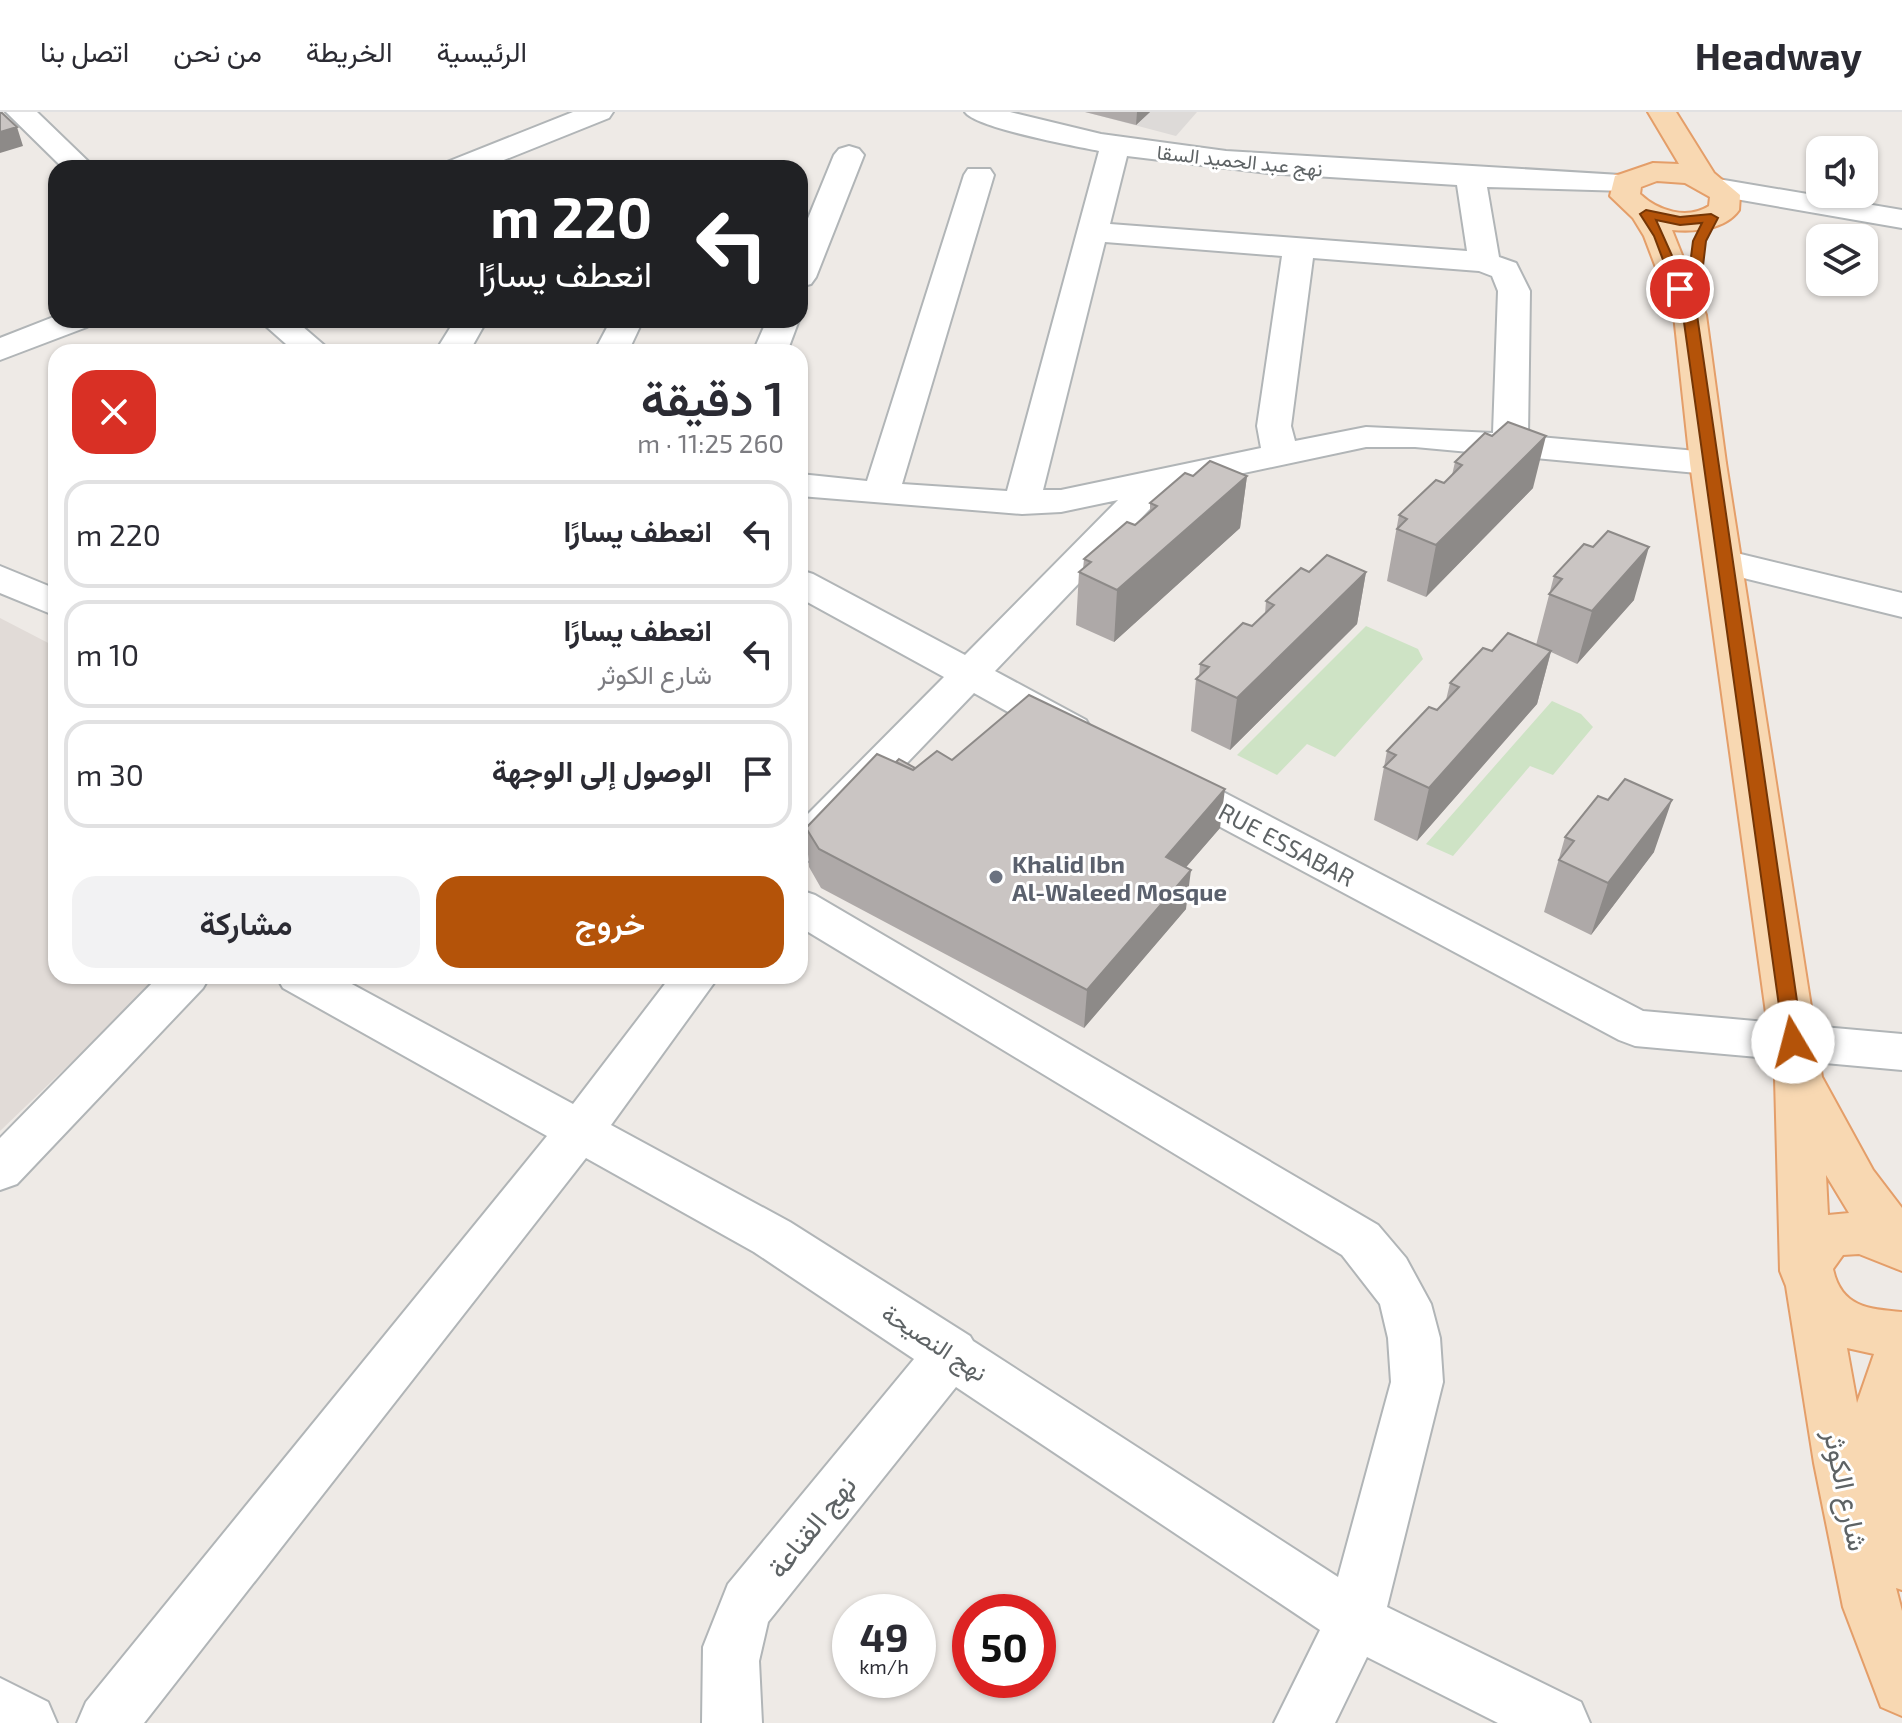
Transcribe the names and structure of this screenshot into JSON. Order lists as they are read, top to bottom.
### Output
{
  "streets": {
    "main road": ["شارع الكوثر"],
    "street": [
      "نهج عبد الحميد السقا",
      "RUE ESSABAR",
      "نهج النصيحة",
      "نهج القناعة"
    ]
  },
  "crossings": [
    ["نهج عبد الحميد السقا", "شارع الكوثر"],
    ["RUE ESSABAR", "شارع الكوثر"],
    ["نهج النصيحة", "نهج القناعة"]
  ],
  "places": ["Khalid Ibn Al-Waleed Mosque"],
  "page": {
    "header": "Headway",
    "nav": [
      "الرئيسية",
      "الخريطة",
      "من نحن",
      "اتصل بنا"
    ],
    "turn": ["220 m", "انعطف يسارًا"],
    "heading": ["1 دقيقة", "260 m · 11:25"],
    "list": [
      {
        "name": "انعطف يسارًا",
        "value": "220 m"
      },
      {
        "name": "انعطف يسارًا",
        "note": "شارع الكوثر",
        "value": "10 m"
      },
      {
        "name": "الوصول إلى الوجهة",
        "value": "30 m"
      }
    ],
    "buttons": ["خروج", "مشاركة"],
    "speed": "49 km/h",
    "limit": "50"
  }
}
